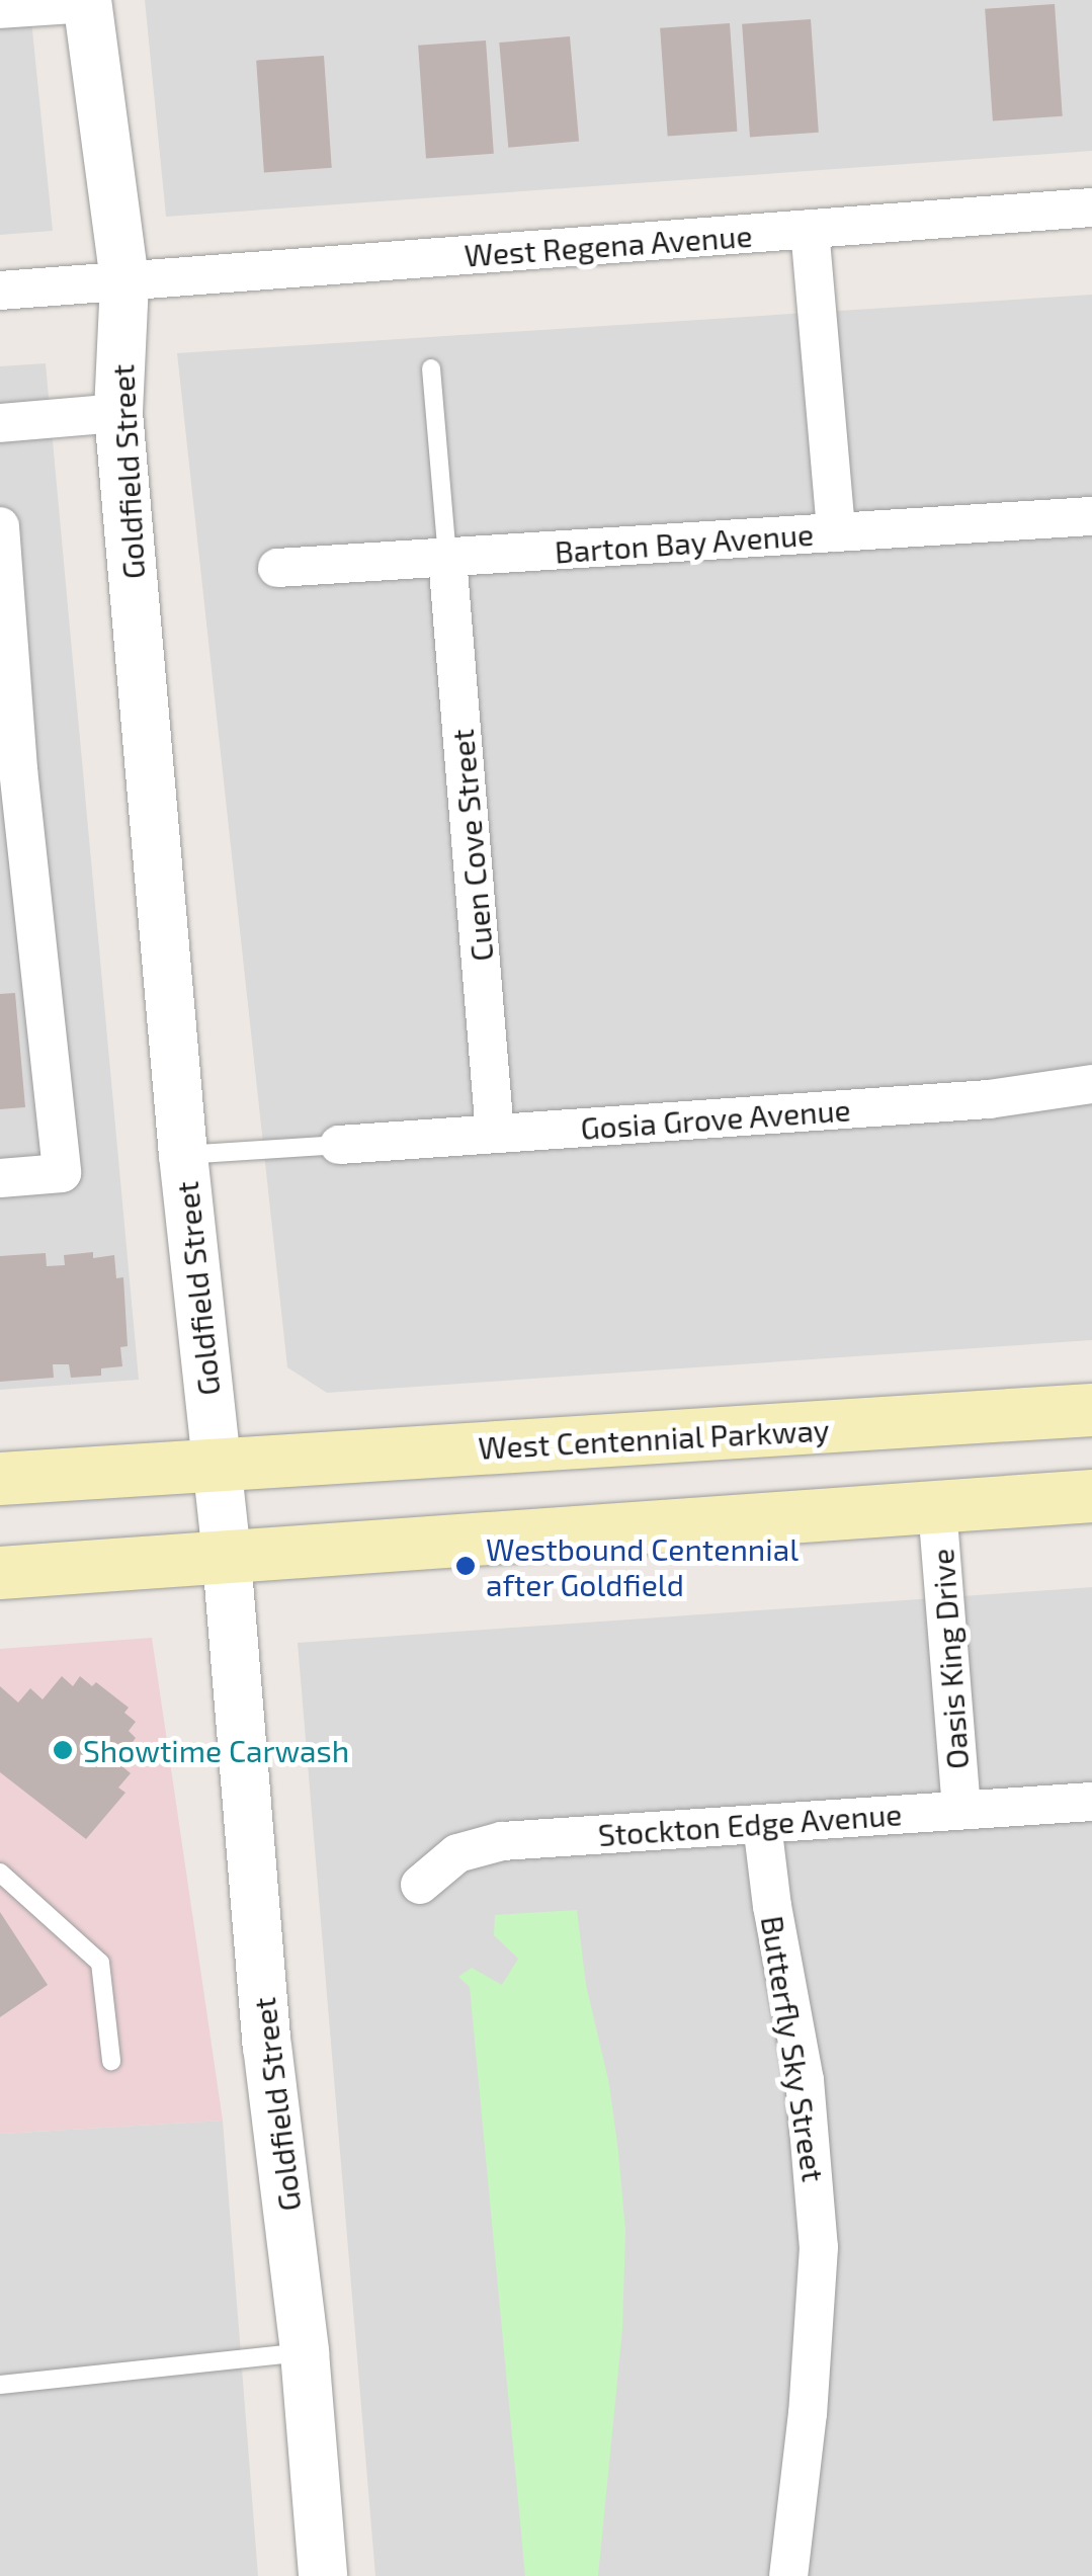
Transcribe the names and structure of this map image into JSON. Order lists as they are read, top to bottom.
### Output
{
  "streets": {
    "main road": ["West Centennial Parkway"],
    "street": [
      "West Regena Avenue",
      "Goldfield Street",
      "Barton Bay Avenue",
      "Cuen Cove Street",
      "Gosia Grove Avenue",
      "Oasis King Drive",
      "Stockton Edge Avenue",
      "Butterfly Sky Street"
    ]
  },
  "crossings": [
    ["West Regena Avenue", "Goldfield Street"],
    ["Goldfield Street", "West Centennial Parkway"],
    ["Barton Bay Avenue", "Cuen Cove Street"],
    ["Cuen Cove Street", "Gosia Grove Avenue"],
    ["Oasis King Drive", "Stockton Edge Avenue"],
    ["Stockton Edge Avenue", "Butterfly Sky Street"]
  ],
  "places": ["Westbound Centennial after Goldfield", "Showtime Carwash"]
}
